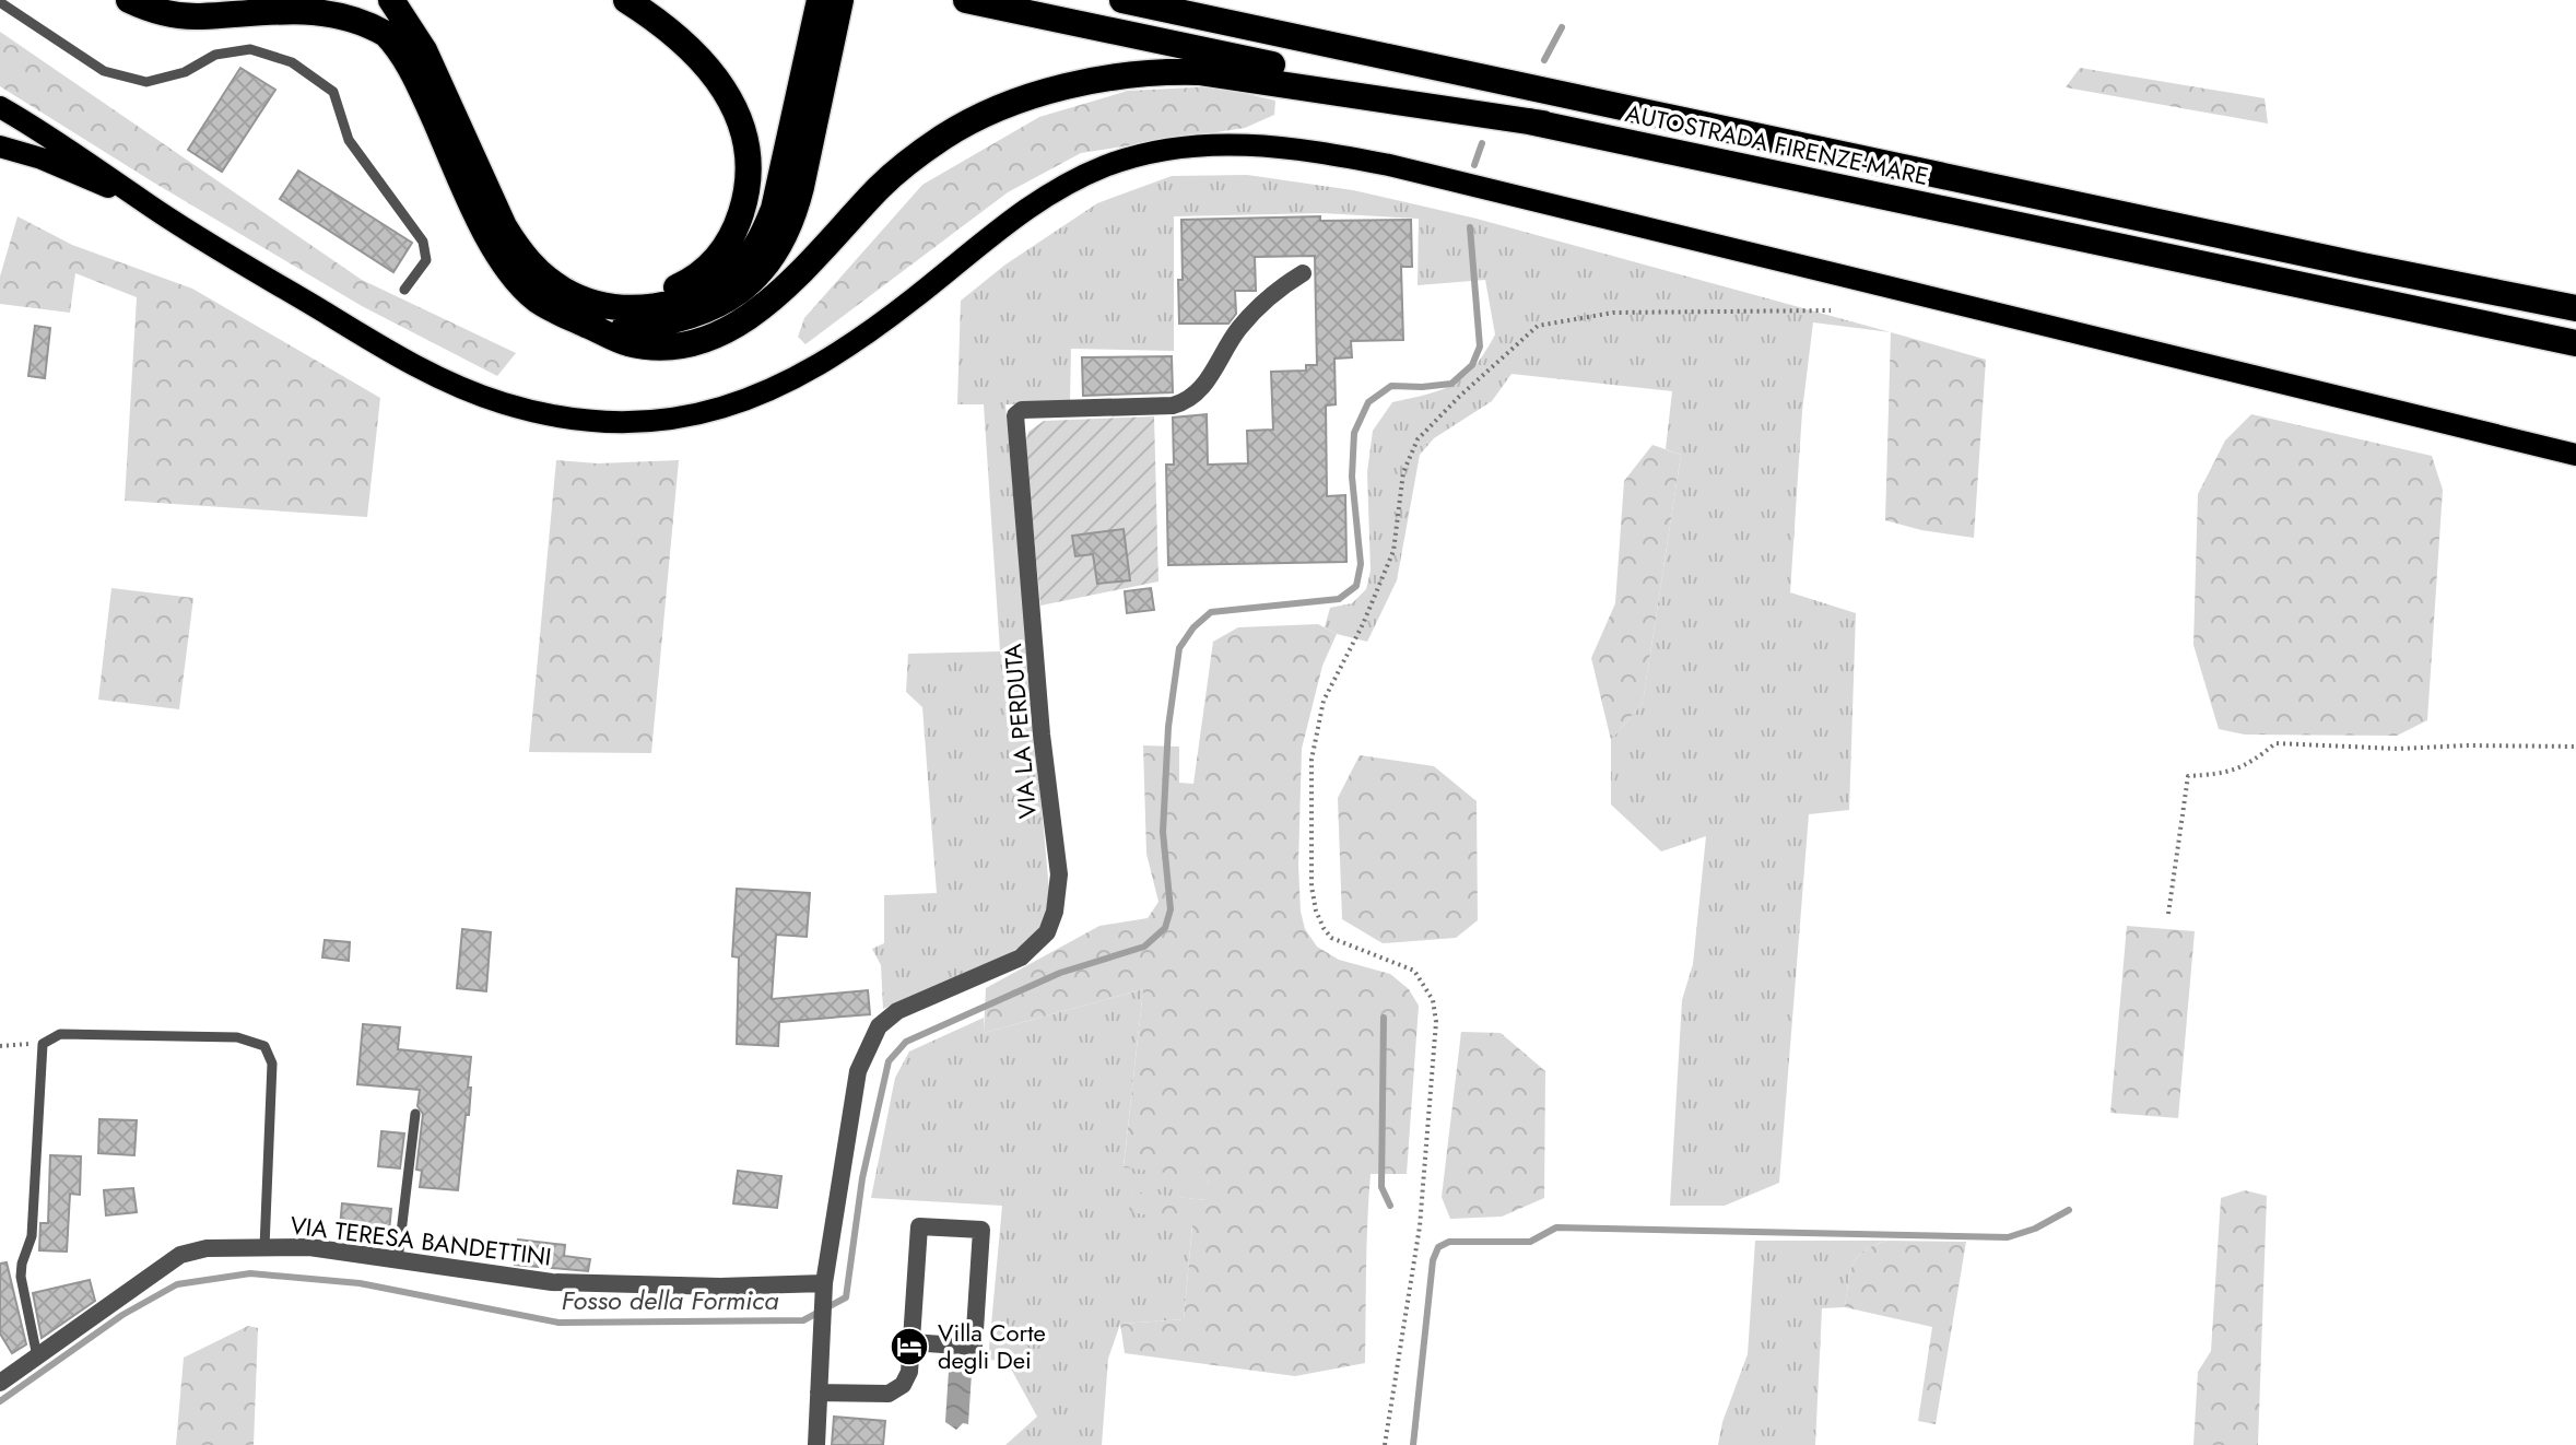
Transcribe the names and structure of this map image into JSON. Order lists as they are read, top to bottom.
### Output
{
  "streets": {
    "highway": ["AUTOSTRADA FIRENZE-MARE"],
    "street": ["VIA LA PERDUTA", "VIA TERESA BANDETTINI"]
  },
  "crossings": [
    ["VIA LA PERDUTA", "VIA TERESA BANDETTINI"]
  ],
  "water": ["Fosso della Formica"],
  "places": {
    "hotel": ["Villa Corte degli Dei"]
  }
}
